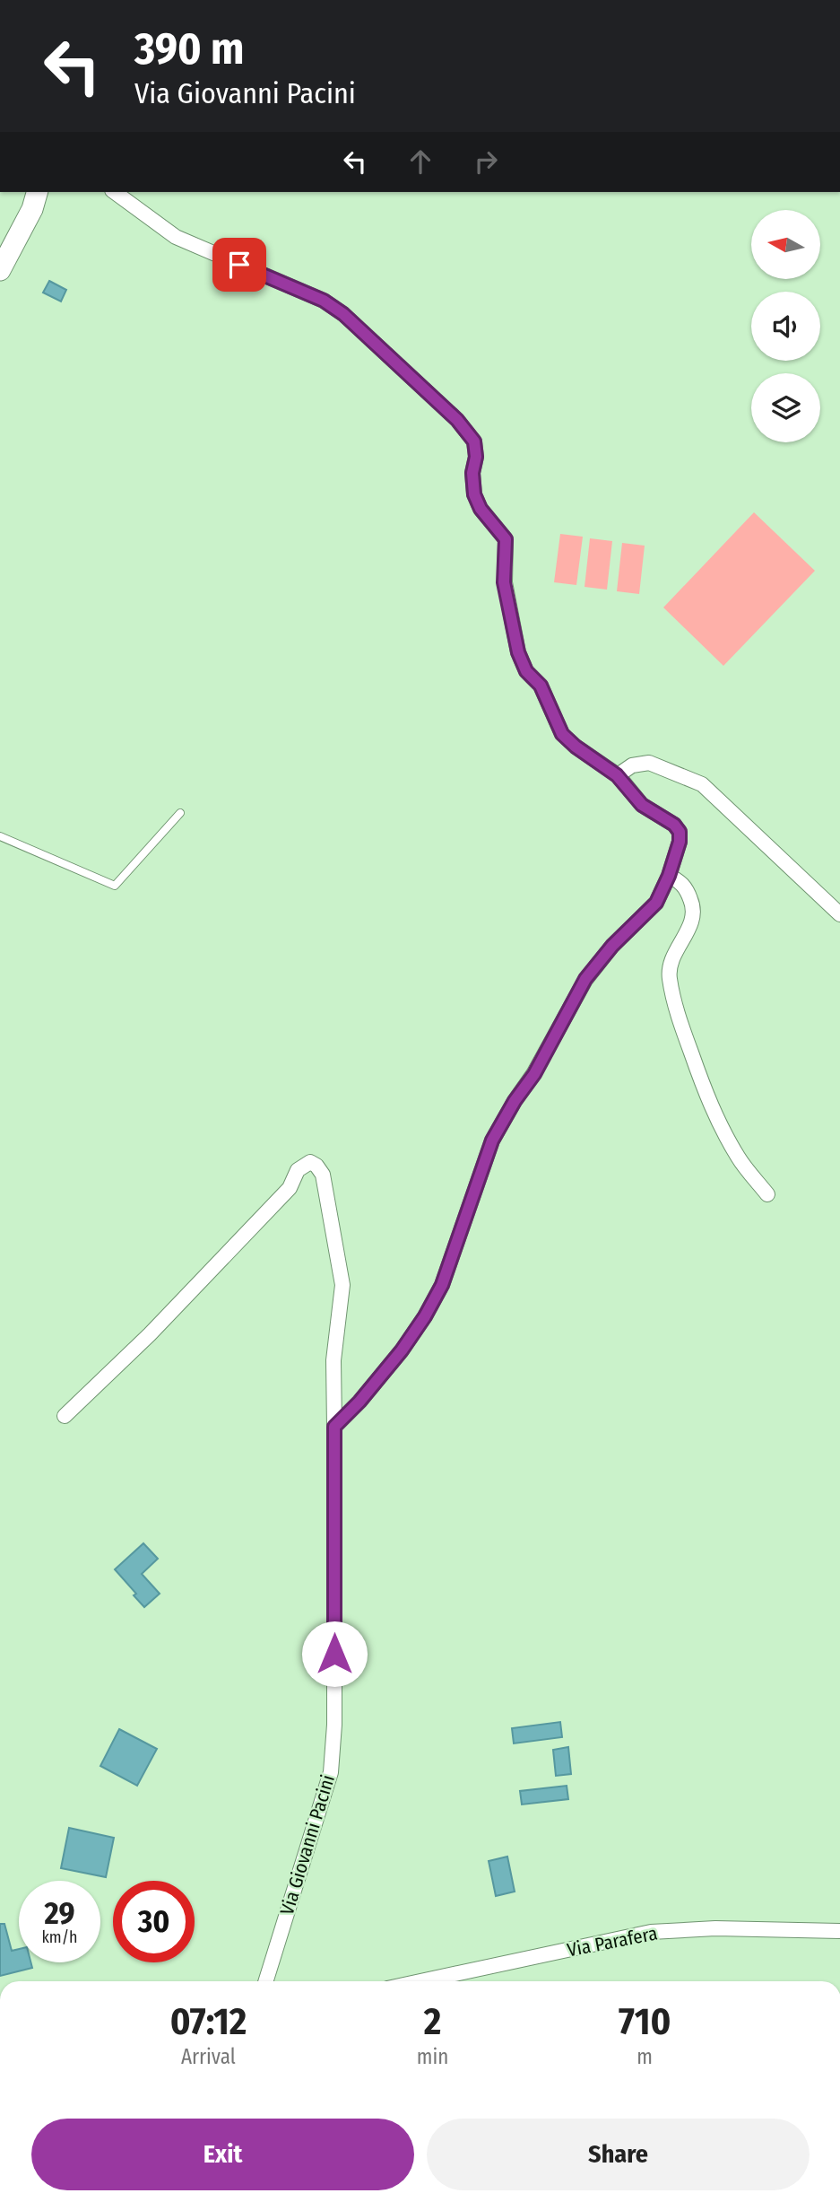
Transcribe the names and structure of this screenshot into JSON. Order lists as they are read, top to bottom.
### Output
{
  "streets": {
    "street": ["Via Giovanni Pacini", "Via Parafera"]
  },
  "north": "left",
  "page": {
    "turn": ["390 m", "Via Giovanni Pacini"],
    "speed": "29 km/h",
    "limit": "30",
    "eta": [
      "07:12",
      "Arrival",
      "2",
      "min",
      "710",
      "m"
    ],
    "buttons": ["Exit", "Share"]
  }
}
